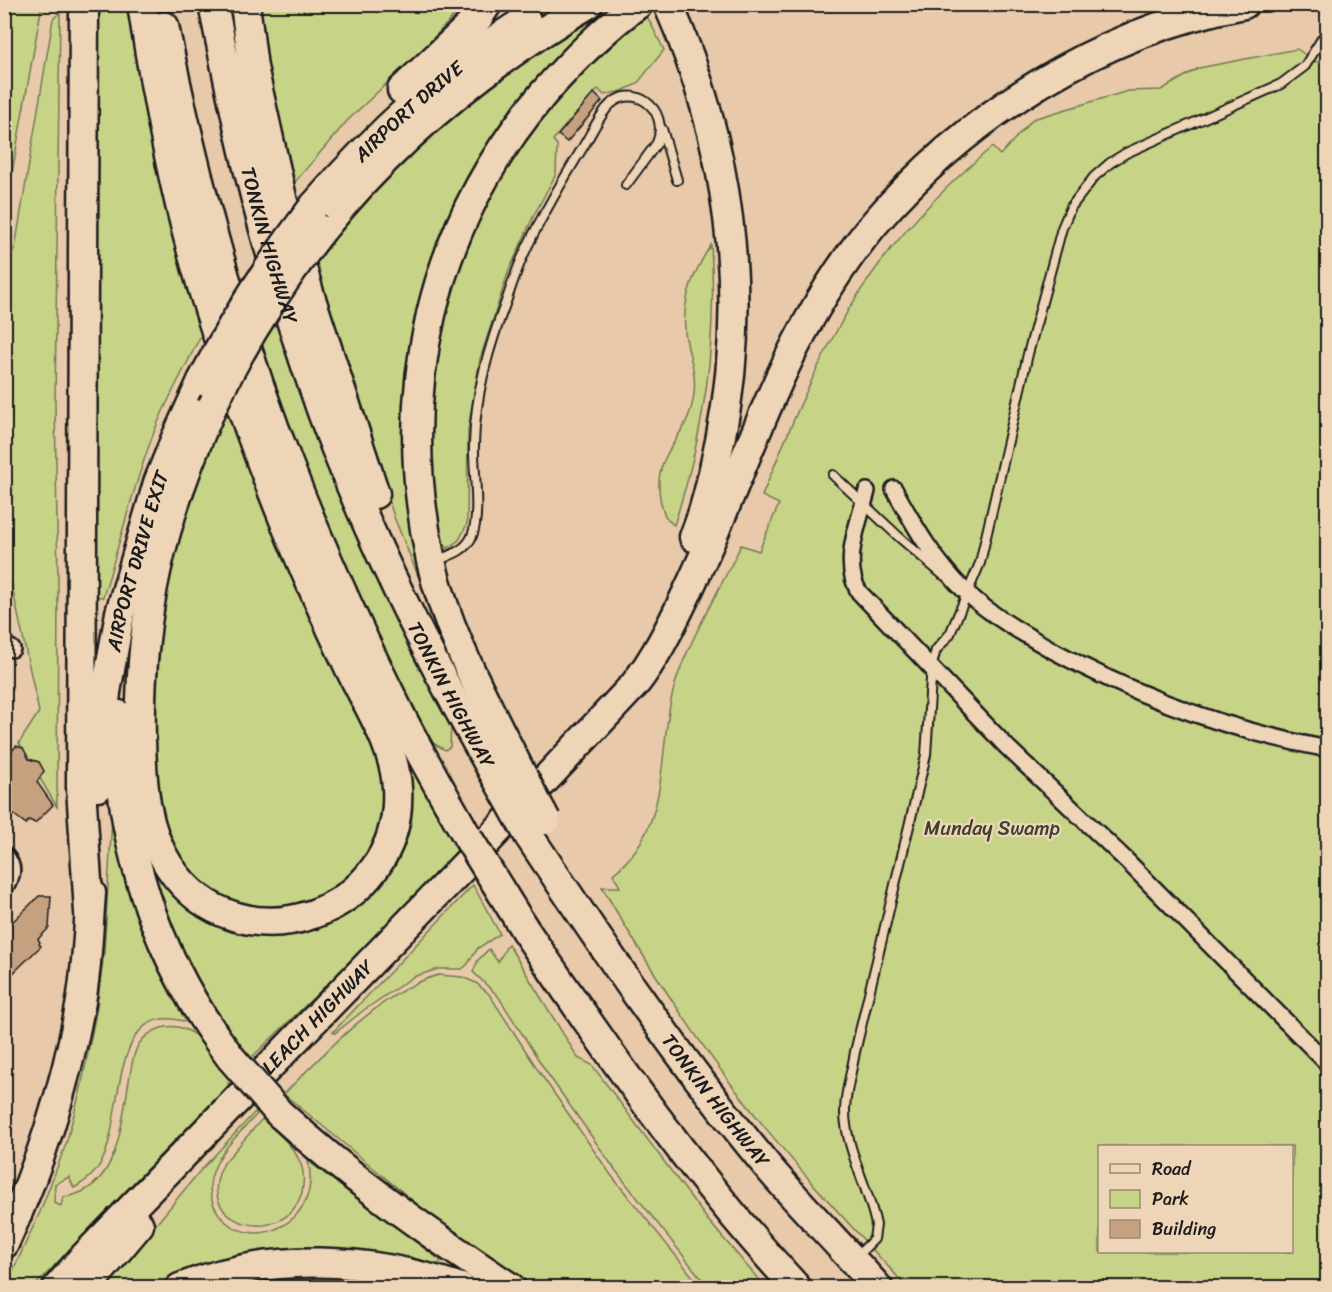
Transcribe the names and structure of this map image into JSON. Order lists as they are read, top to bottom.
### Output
{
  "streets": {
    "highway": [
      "AIRPORT DRIVE",
      "TONKIN HIGHWAY",
      "AIRPORT DRIVE EXIT",
      "LEACH HIGHWAY"
    ]
  },
  "crossings": [
    ["AIRPORT DRIVE", "AIRPORT DRIVE EXIT"]
  ],
  "parks": ["Munday Swamp"],
  "legend": ["Road", "Park", "Building"]
}
